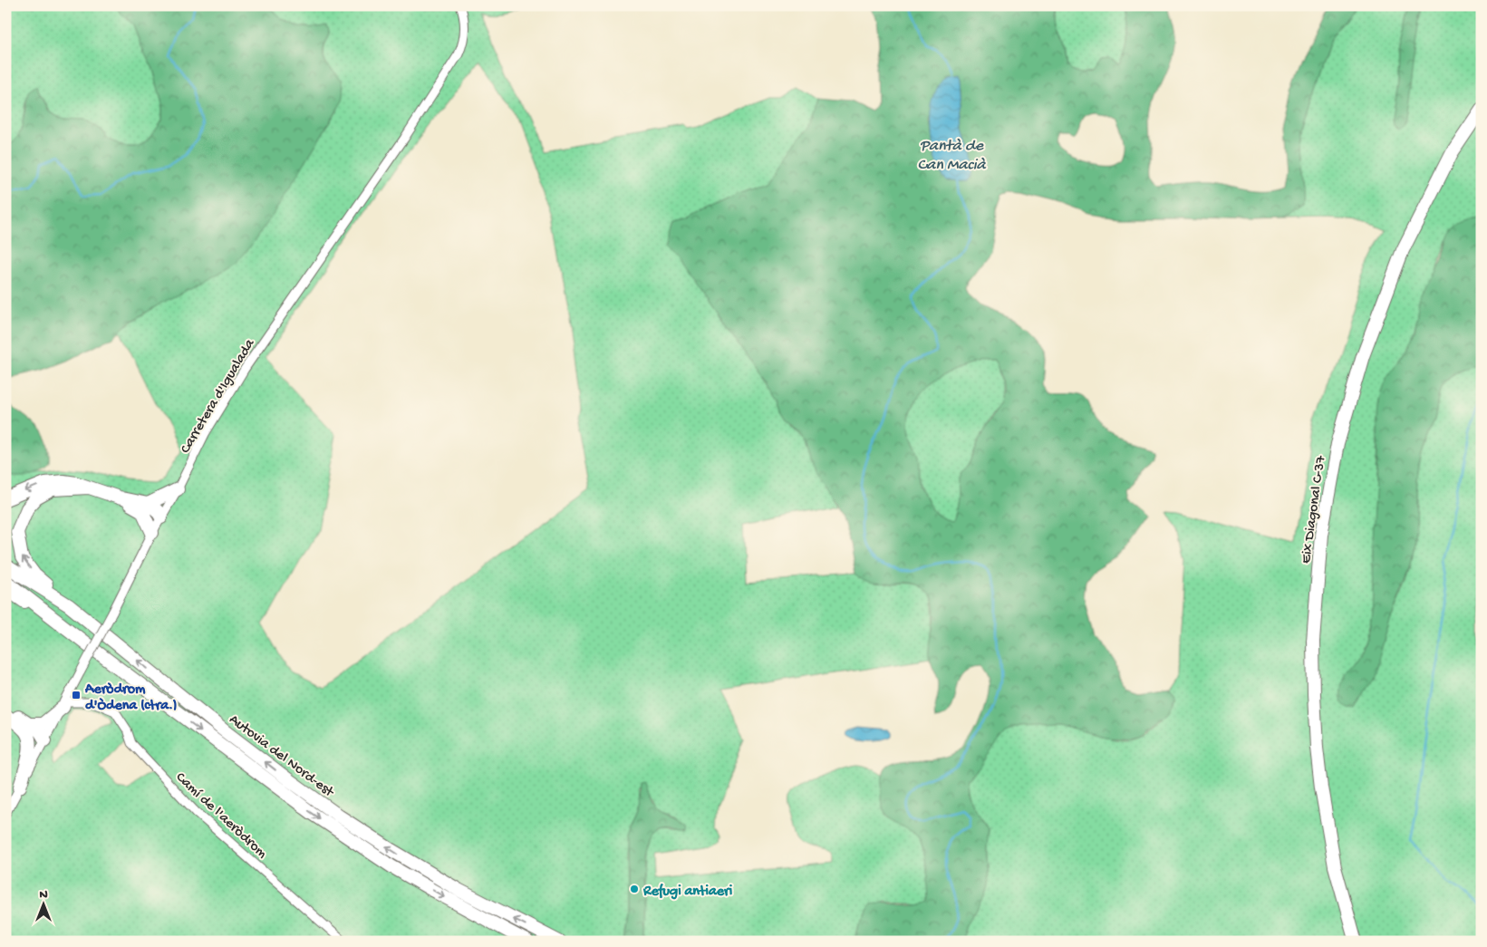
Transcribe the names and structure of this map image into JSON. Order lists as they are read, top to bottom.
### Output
{
  "streets": {
    "highway": ["Eix Diagonal C-37", "Autovia del Nord-est"],
    "street": ["Carretera d'Igualada", "Camí de l'aeròdrom"]
  },
  "crossings": [
    ["Carretera d'Igualada", "Camí de l'aeròdrom"]
  ],
  "water": ["Pantà de Can Macià"],
  "places": {
    "transit": ["Aeròdrom d'Òdena (ctra.)"],
    "other": ["Refugi antiaeri"]
  },
  "north": "top"
}
